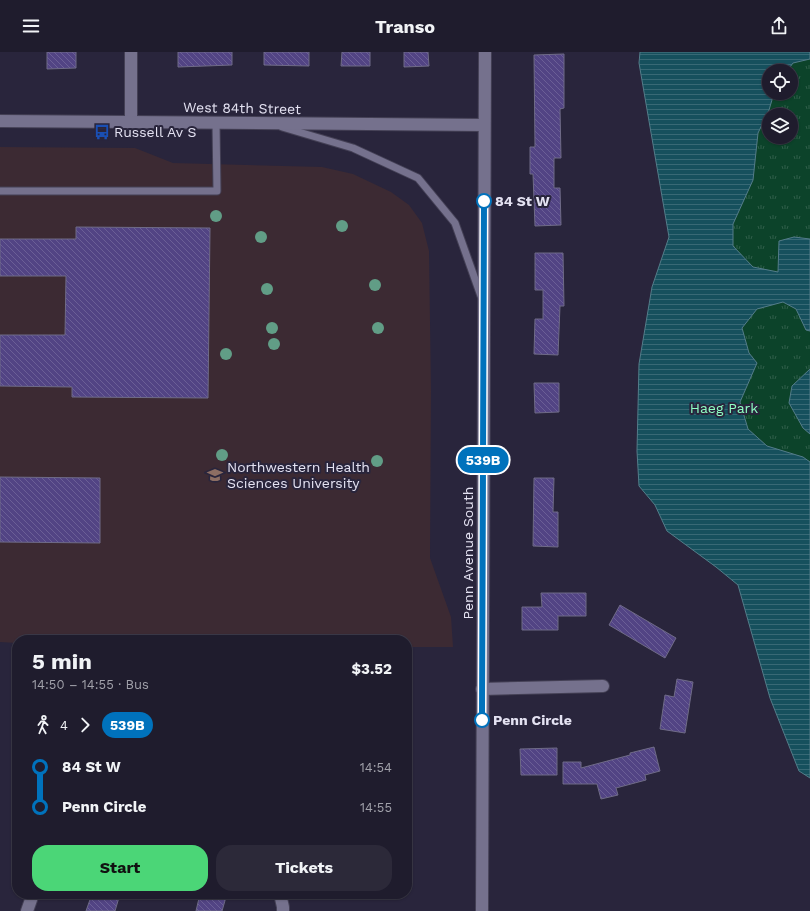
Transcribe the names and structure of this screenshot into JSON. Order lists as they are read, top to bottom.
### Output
{
  "streets": {
    "main road": ["West 84th Street", "Penn Avenue South"]
  },
  "crossings": [
    ["West 84th Street", "Penn Avenue South"]
  ],
  "parks": ["Haeg Park"],
  "places": {
    "bus stop": ["Russell Av S"],
    "other": ["84 St W", "Penn Circle"],
    "school or university": ["Northwestern Health Sciences University"]
  },
  "lines": ["bus line 539B"],
  "page": {
    "header": "Transo",
    "on_map": "539B",
    "heading": ["5 min", "14:50 – 14:55 · Bus", "$3.52"],
    "legs": ["4", "539B"],
    "list": [
      {
        "name": "84 St W",
        "value": "14:54"
      },
      {
        "name": "Penn Circle",
        "value": "14:55"
      }
    ],
    "buttons": ["Start", "Tickets"]
  }
}
